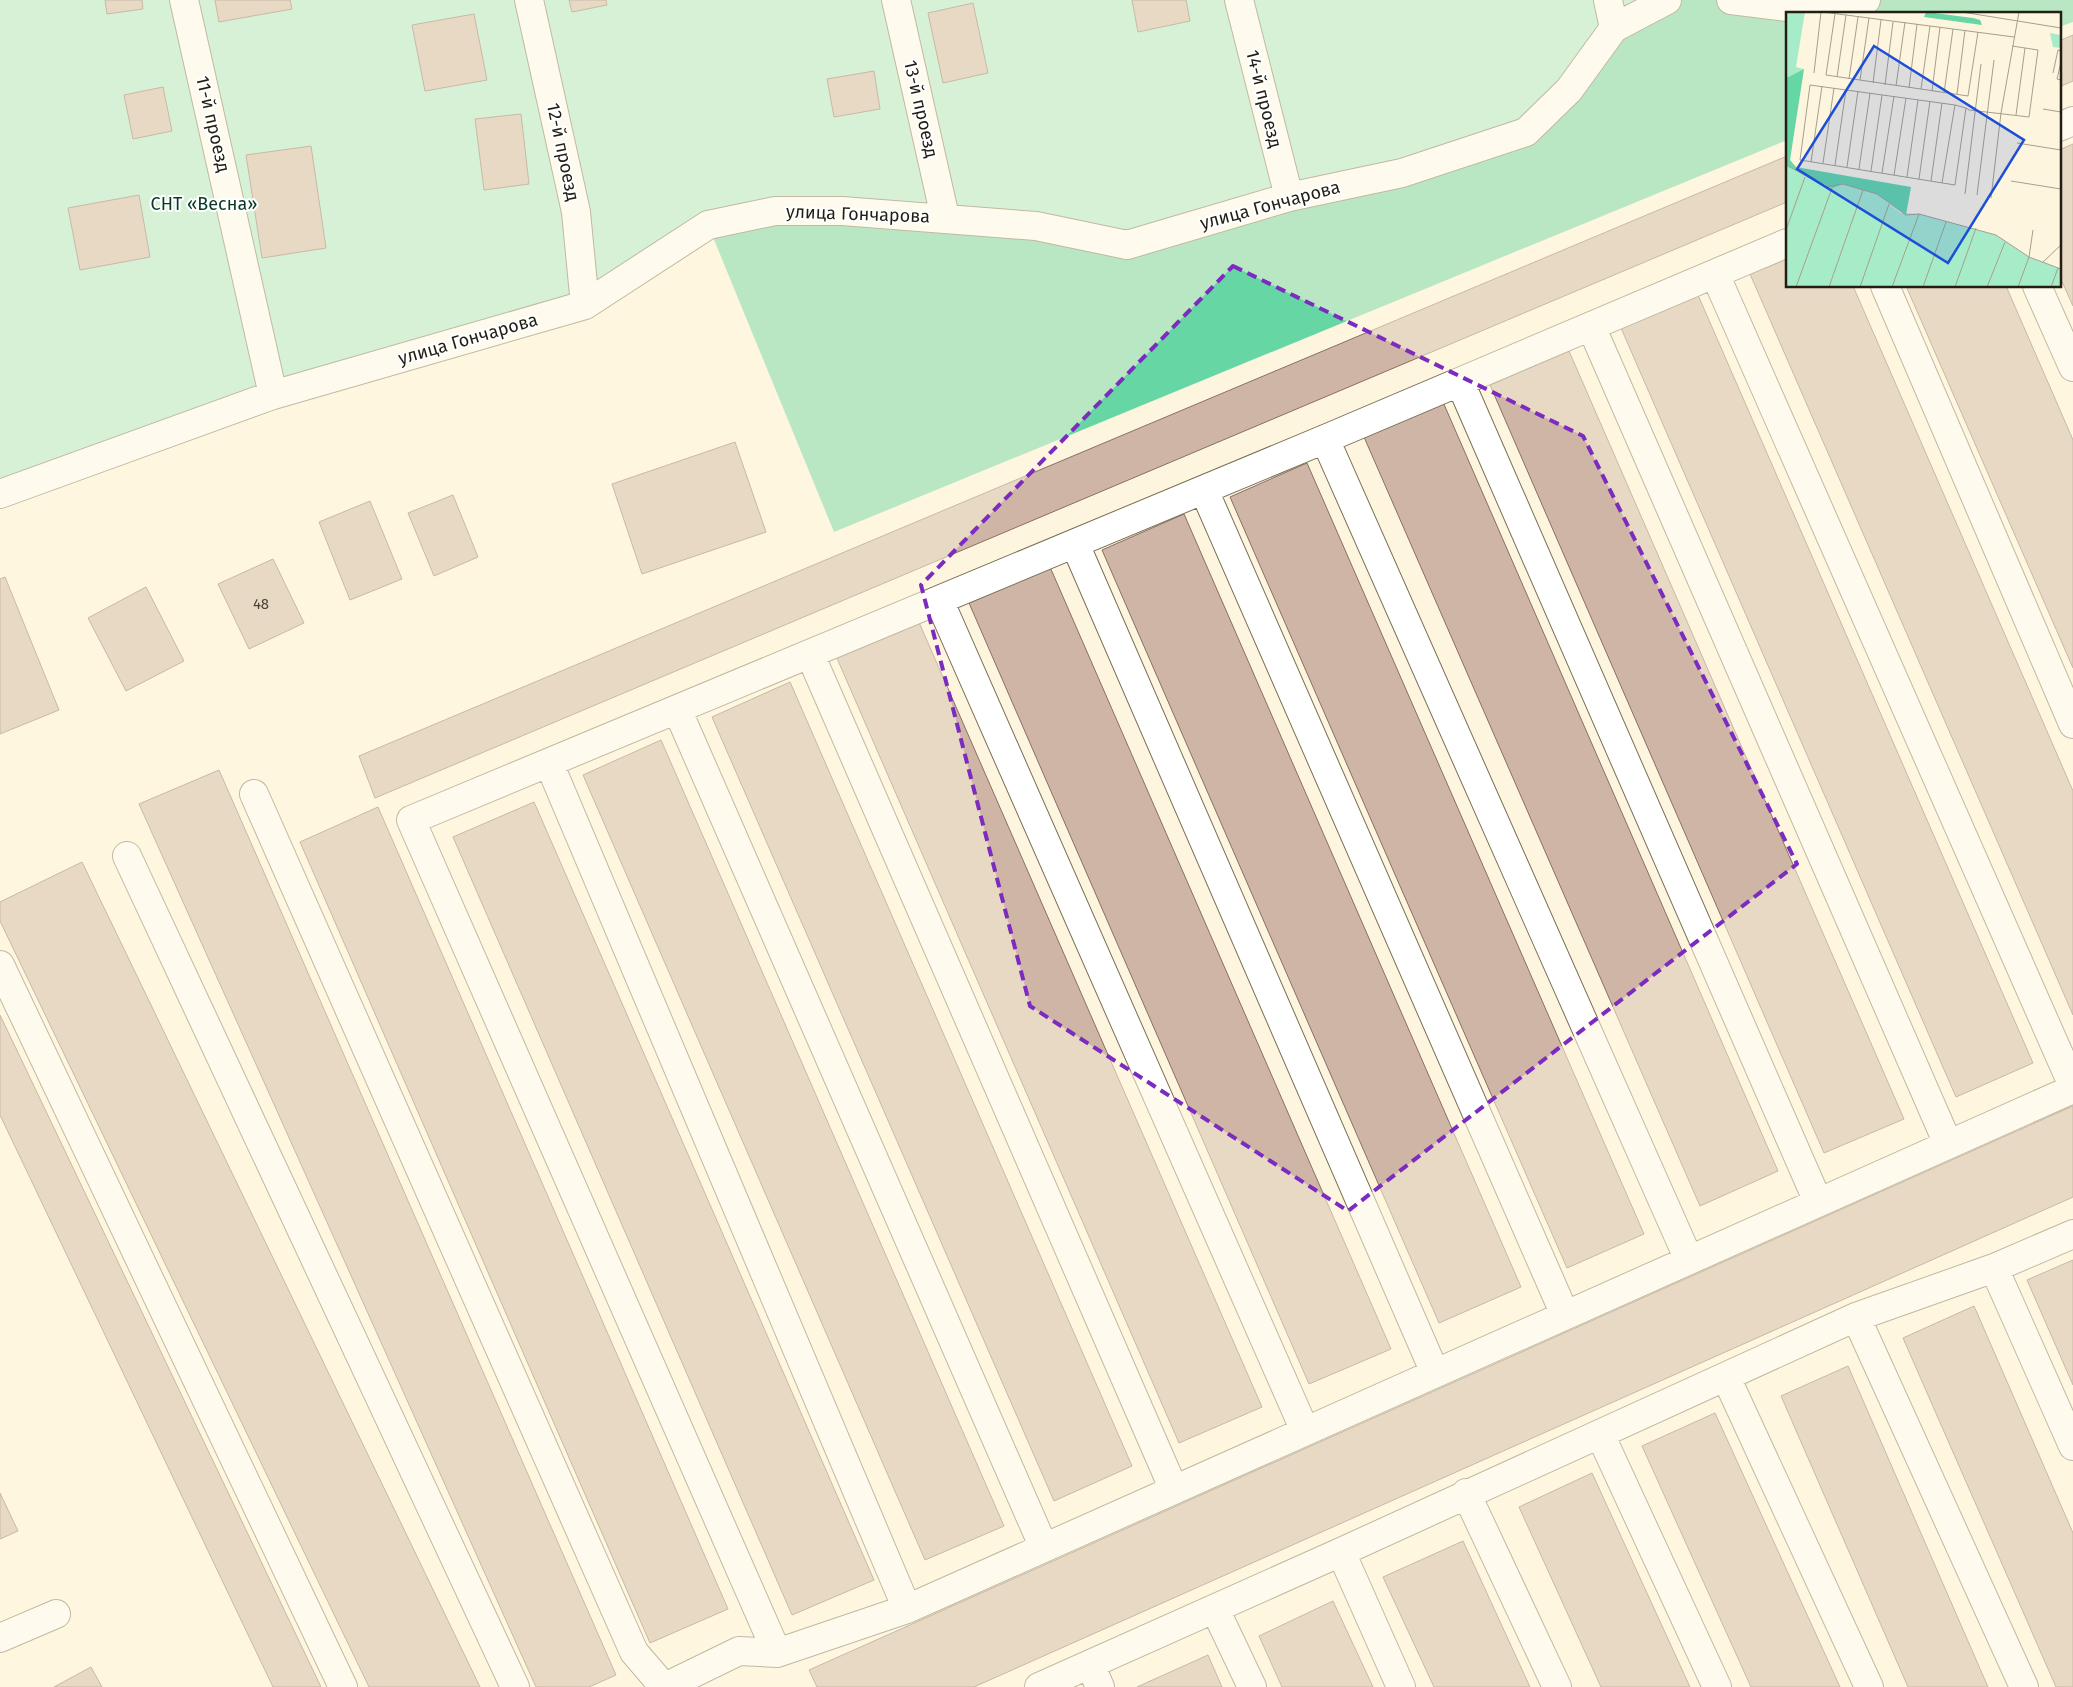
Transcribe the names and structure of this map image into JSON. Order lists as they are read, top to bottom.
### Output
{
  "streets": {
    "street": [
      "14-й проезд",
      "13-й проезд",
      "11-й проезд",
      "12-й проезд",
      "улица Гончарова"
    ]
  },
  "crossings": [
    ["14-й проезд", "улица Гончарова"],
    ["13-й проезд", "улица Гончарова"],
    ["11-й проезд", "улица Гончарова"],
    ["12-й проезд", "улица Гончарова"]
  ],
  "parks": ["СНТ «Весна»"],
  "house_numbers": ["48"]
}
